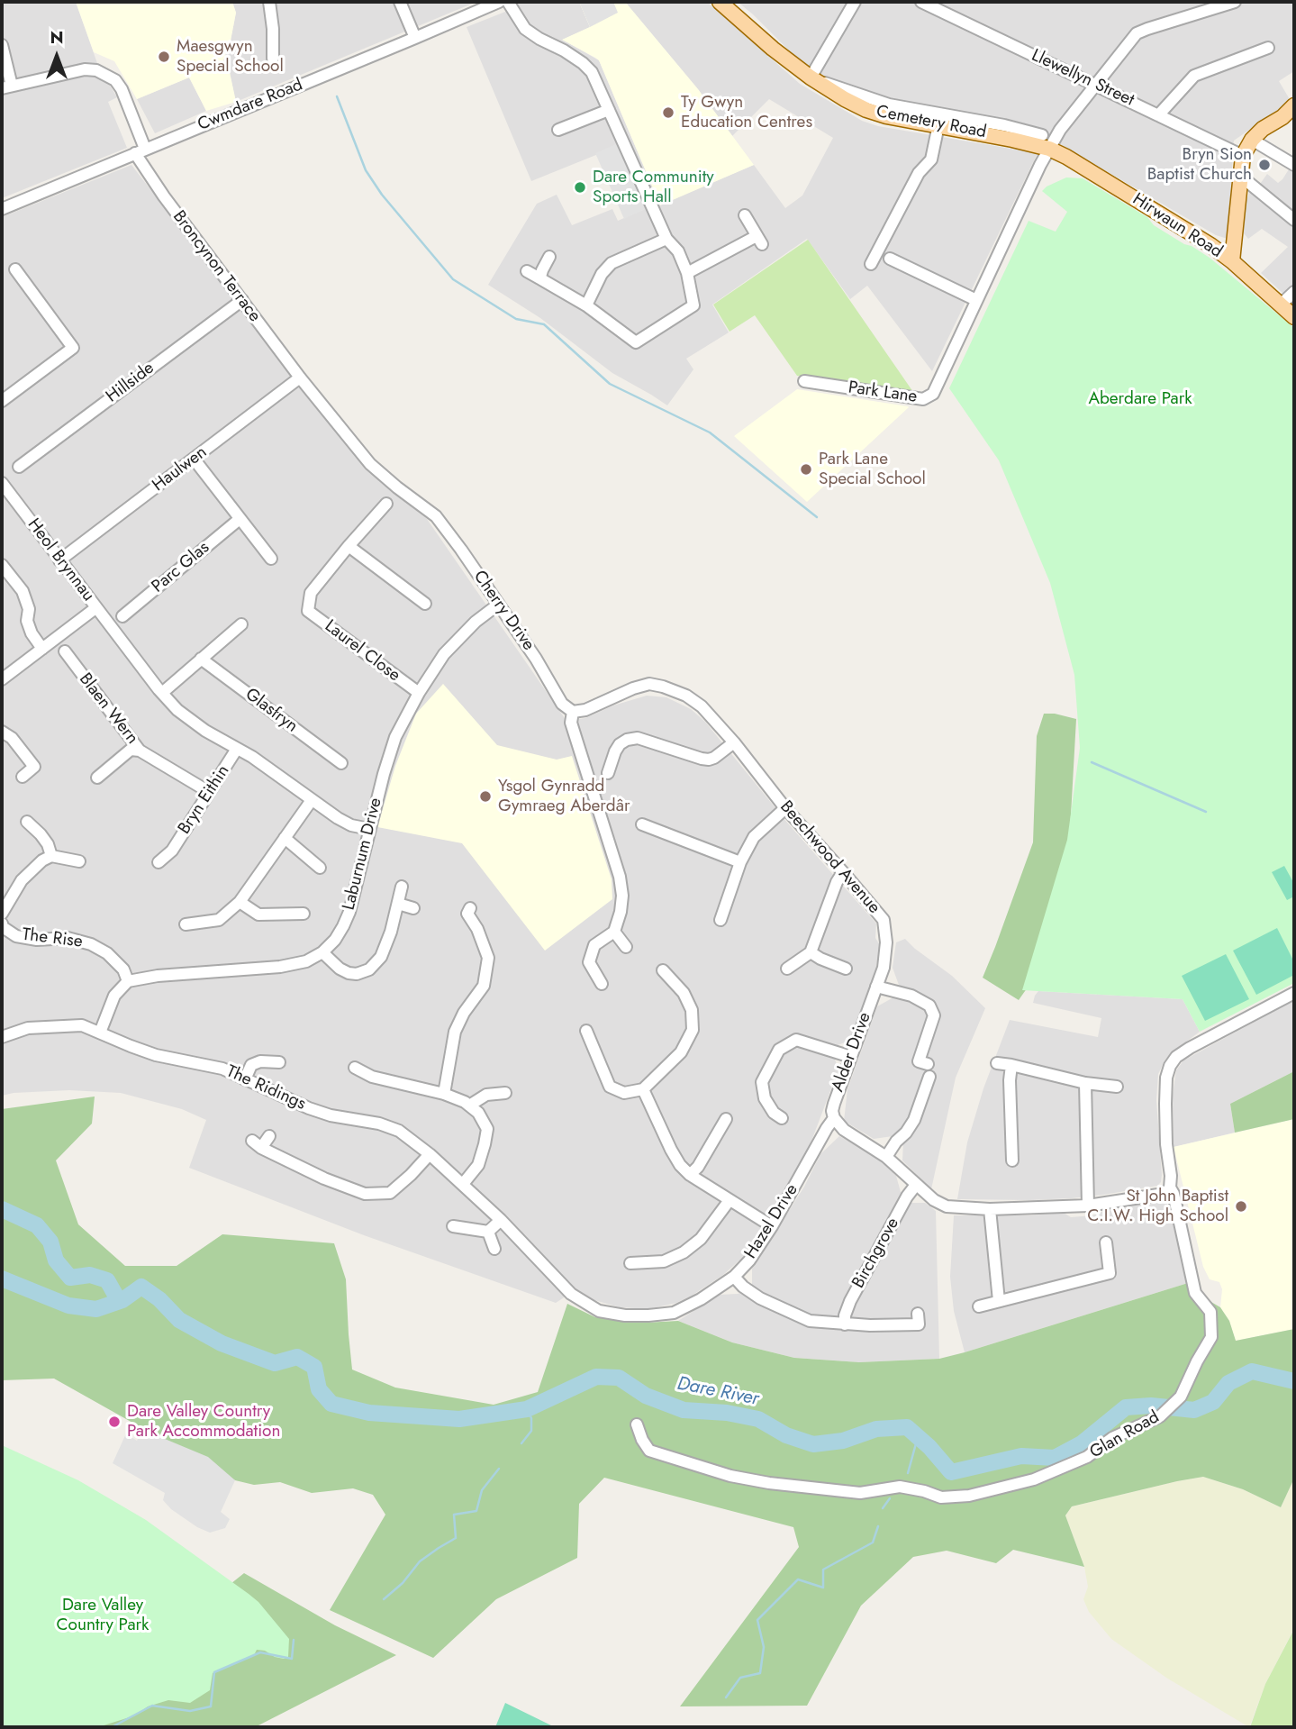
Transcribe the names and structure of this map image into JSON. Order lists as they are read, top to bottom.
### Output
{
  "streets": {
    "main road": ["Cemetery Road", "Hirwaun Road"],
    "street": [
      "Llewellyn Street",
      "Cwmdare Road",
      "Broncynon Terrace",
      "Hillside",
      "Park Lane",
      "Haulwen",
      "Heol Brynnau",
      "Parc Glas",
      "Cherry Drive",
      "Laurel Close",
      "Blaen Wern",
      "Glasfryn",
      "Bryn Eithin",
      "Laburnum Drive",
      "Beechwood Avenue",
      "The Rise",
      "Alder Drive",
      "The Ridings",
      "Hazel Drive",
      "Birchgrove",
      "Glan Road"
    ]
  },
  "crossings": [
    ["Llewellyn Street", "Park Lane"],
    ["Cwmdare Road", "Broncynon Terrace"],
    ["Cemetery Road", "Hirwaun Road"],
    ["Cemetery Road", "Park Lane"],
    ["Hirwaun Road", "Park Lane"],
    ["Broncynon Terrace", "Hillside"],
    ["Broncynon Terrace", "Haulwen"],
    ["Broncynon Terrace", "Cherry Drive"],
    ["Haulwen", "Heol Brynnau"],
    ["Haulwen", "Cherry Drive"],
    ["Heol Brynnau", "Bryn Eithin"],
    ["Heol Brynnau", "Laburnum Drive"],
    ["Cherry Drive", "Laburnum Drive"],
    ["Laurel Close", "Laburnum Drive"],
    ["Blaen Wern", "Bryn Eithin"],
    ["Beechwood Avenue", "Alder Drive"],
    ["Alder Drive", "Hazel Drive"],
    ["The Ridings", "Hazel Drive"]
  ],
  "water": ["Dare River"],
  "parks": ["Aberdare Park", "Dare Valley Country Park"],
  "places": [
    "Maesgwyn Special School",
    "Ty Gwyn Education Centres",
    "Bryn Sion Baptist Church",
    "Dare Community Sports Hall",
    "Park Lane Special School",
    "Ysgol Gynradd Gymraeg Aberdâr",
    "St John Baptist C.I.W. High School",
    "Dare Valley Country Park Accommodation"
  ],
  "north": "top"
}
